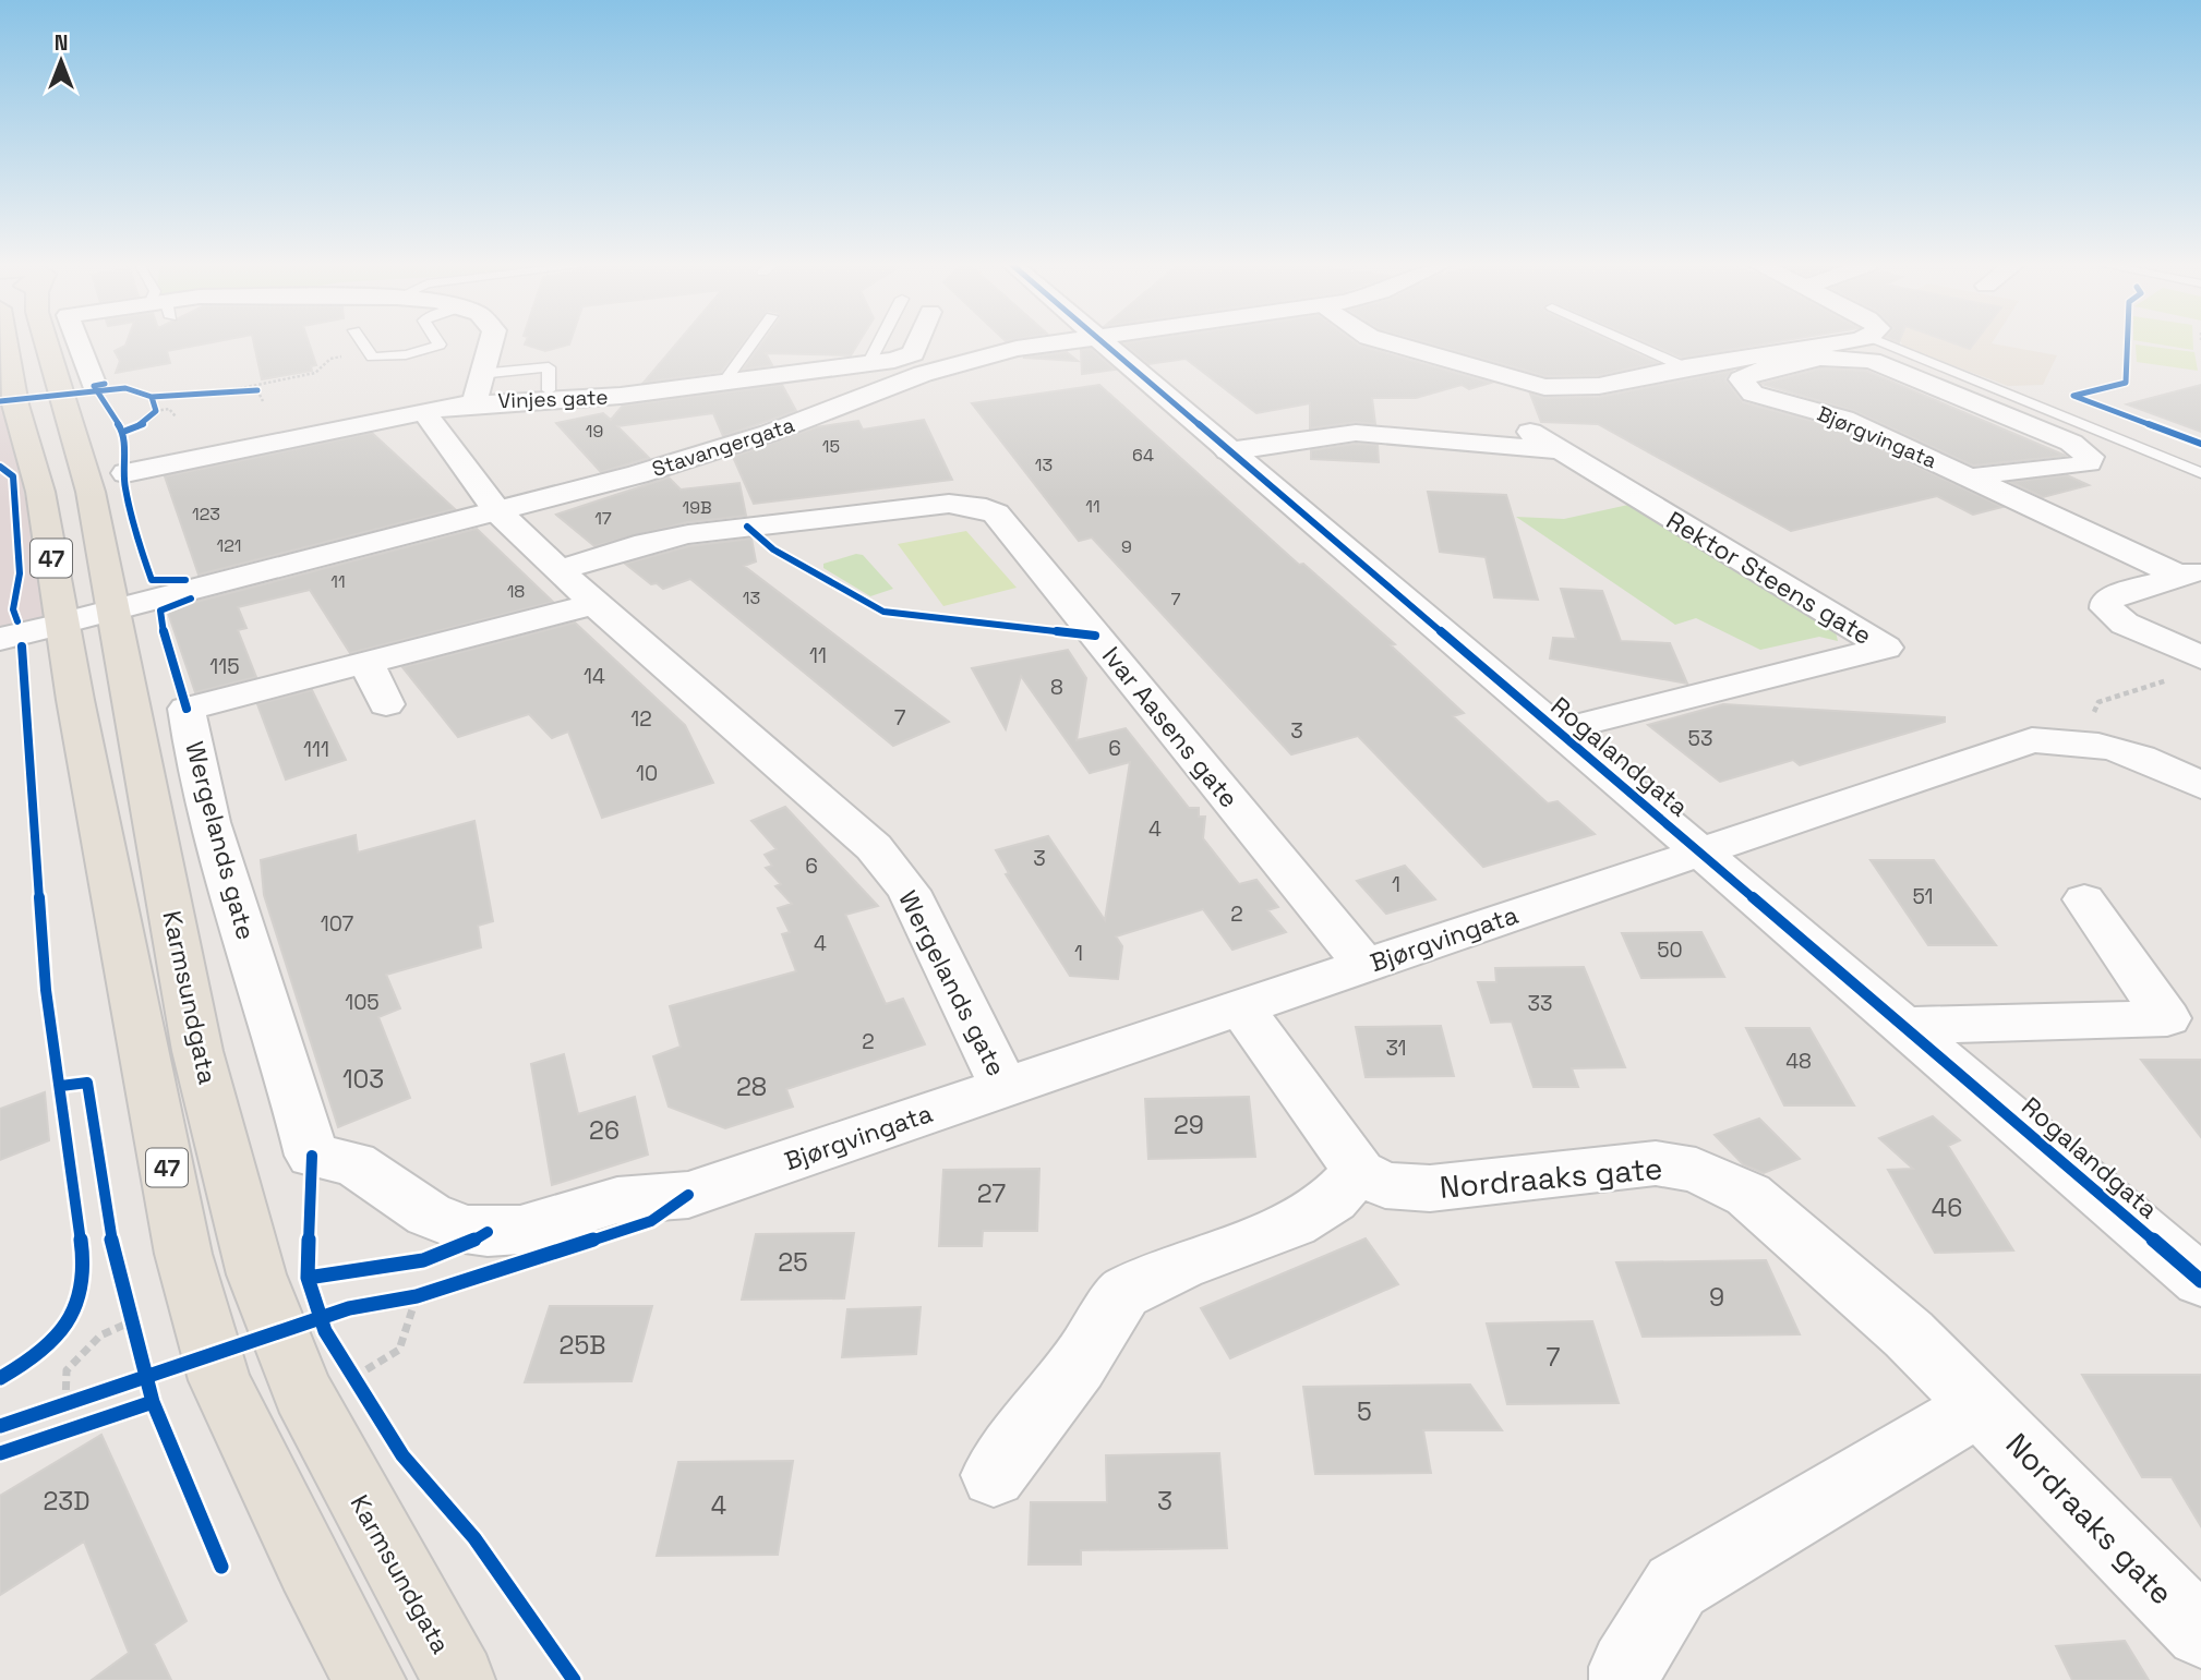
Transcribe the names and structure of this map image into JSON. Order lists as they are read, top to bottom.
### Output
{
  "streets": {
    "main road": ["47", "Karmsundgata"],
    "street": [
      "Vinjes gate",
      "Bjørgvingata",
      "Stavangergata",
      "Rektor Steens gate",
      "Ivar Aasens gate",
      "Rogalandgata",
      "Wergelands gate",
      "Nordraaks gate"
    ]
  },
  "crossings": [
    ["Vinjes gate", "Wergelands gate"],
    ["Bjørgvingata", "Ivar Aasens gate"],
    ["Bjørgvingata", "Rogalandgata"],
    ["Bjørgvingata", "Wergelands gate"],
    ["Stavangergata", "Wergelands gate"],
    ["Stavangergata", "Karmsundgata"],
    ["Rektor Steens gate", "Rogalandgata"],
    ["Ivar Aasens gate", "Wergelands gate"]
  ],
  "house_numbers": [
    "19",
    "15",
    "64",
    "13",
    "11",
    "19B",
    "123",
    "17",
    "121",
    "9",
    "11",
    "18",
    "13",
    "7",
    "11",
    "115",
    "14",
    "8",
    "7",
    "12",
    "3",
    "53",
    "6",
    "111",
    "10",
    "4",
    "3",
    "6",
    "1",
    "51",
    "2",
    "107",
    "4",
    "50",
    "1",
    "105",
    "33",
    "2",
    "31",
    "48",
    "103",
    "28",
    "29",
    "26",
    "27",
    "46",
    "25",
    "9",
    "25B",
    "7",
    "5",
    "23D",
    "3",
    "4"
  ],
  "north": "top"
}
